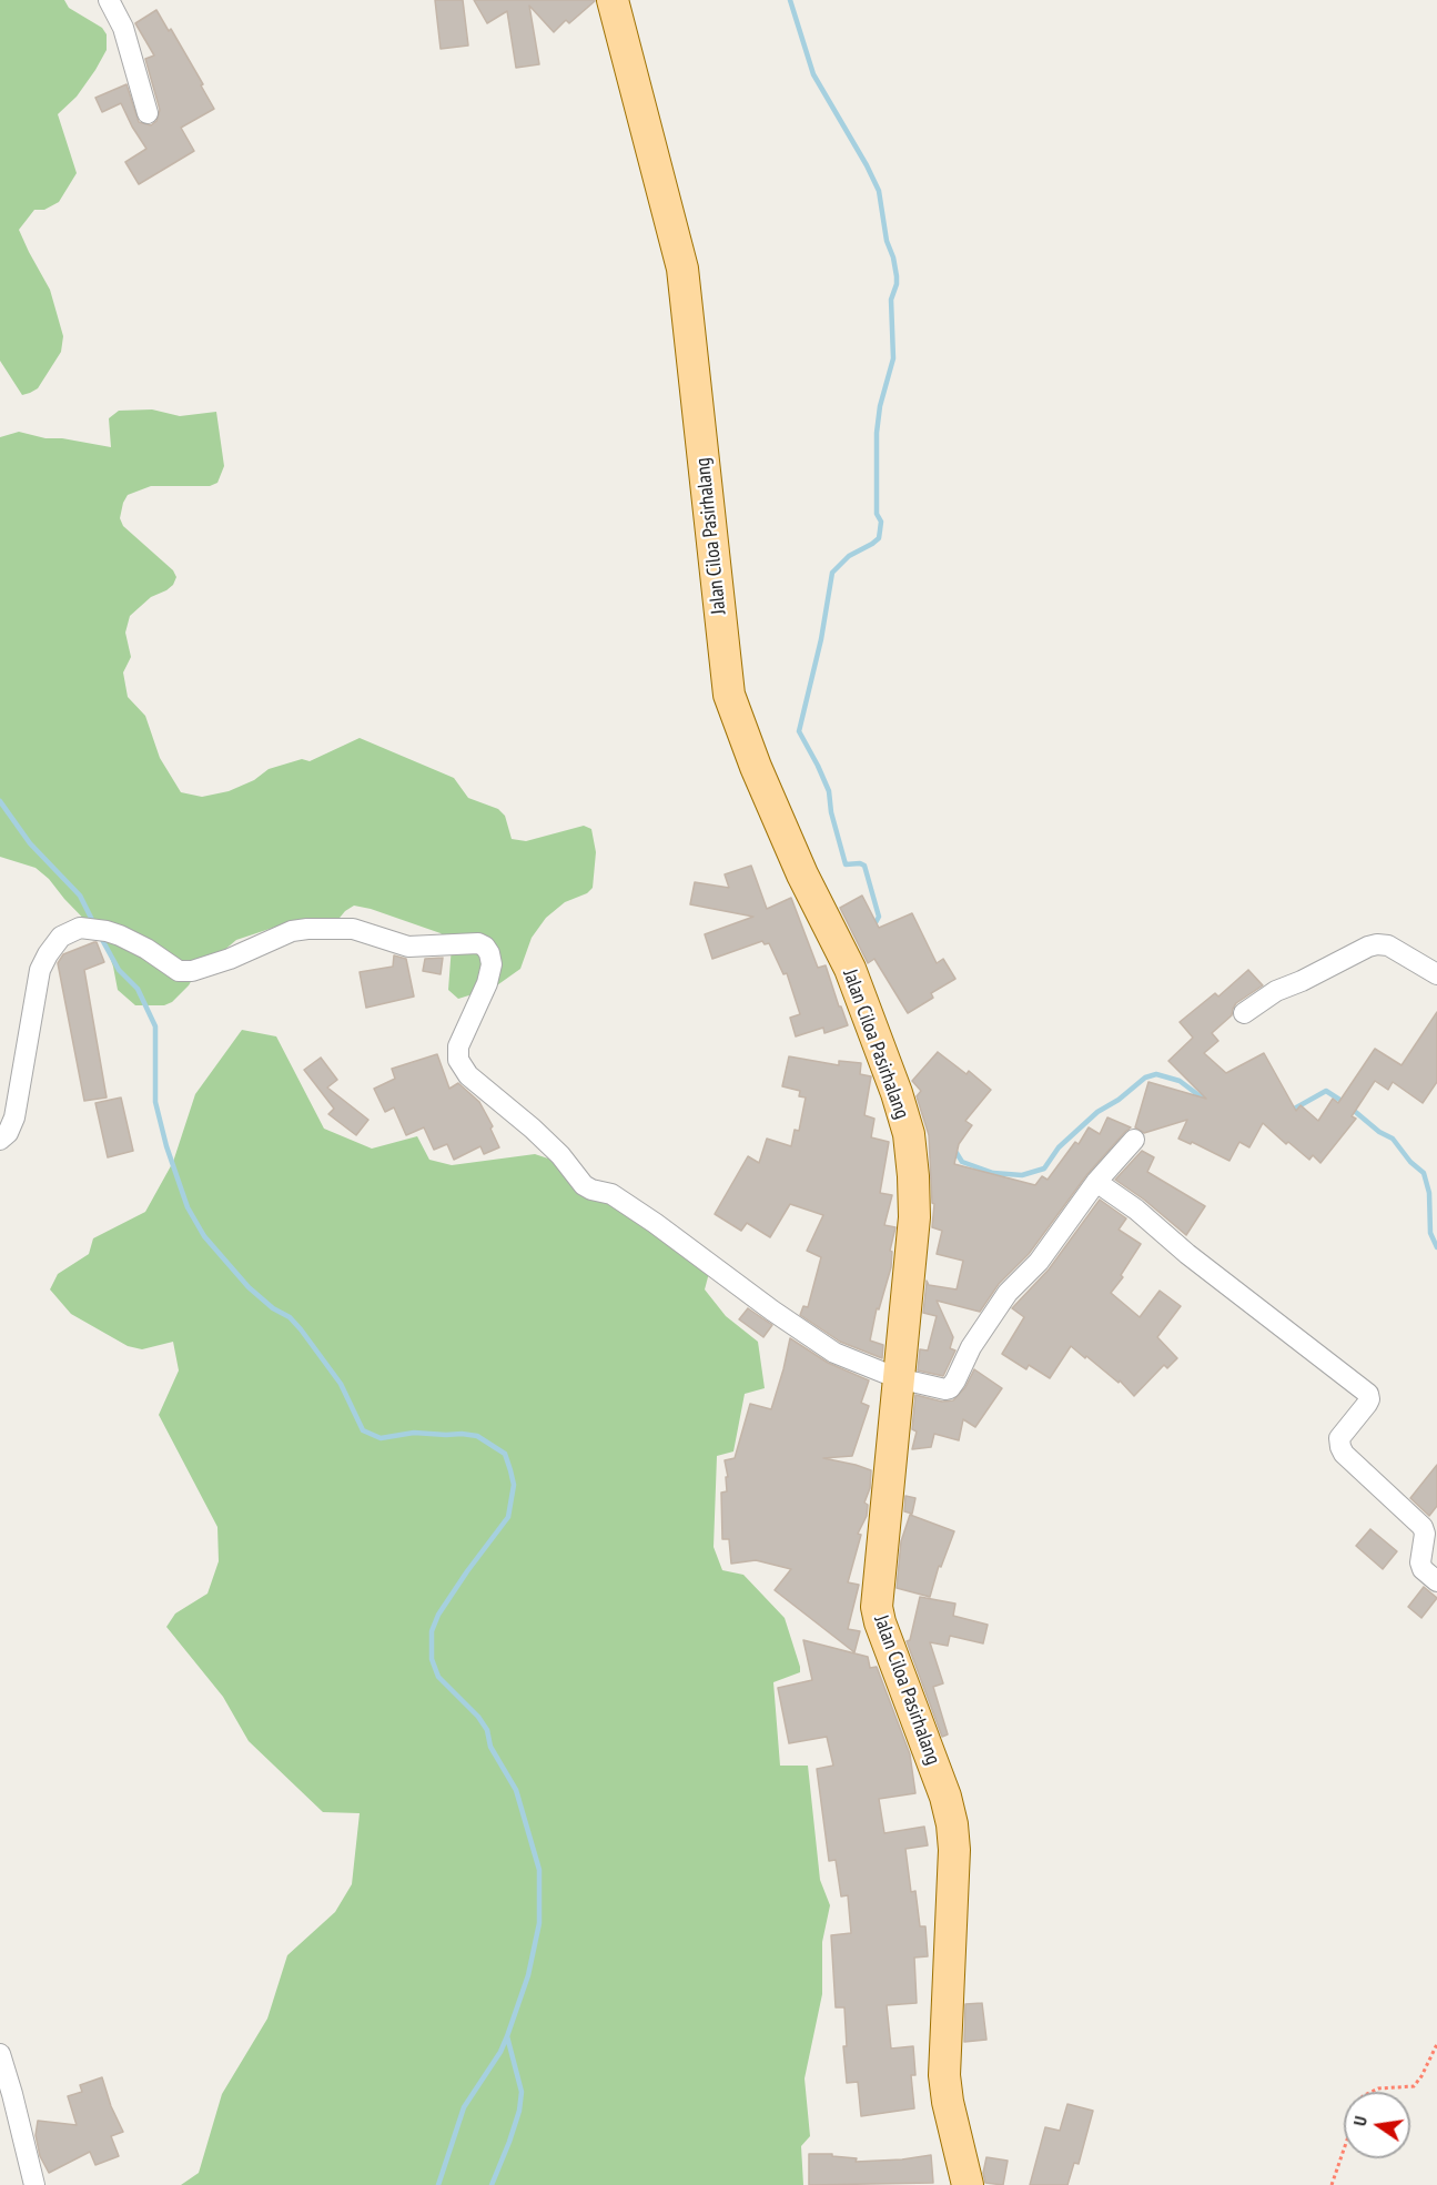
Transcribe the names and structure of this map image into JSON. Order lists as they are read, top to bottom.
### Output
{
  "streets": {
    "main road": ["Jalan Ciloa Pasirhalang"]
  },
  "north": "left"
}
